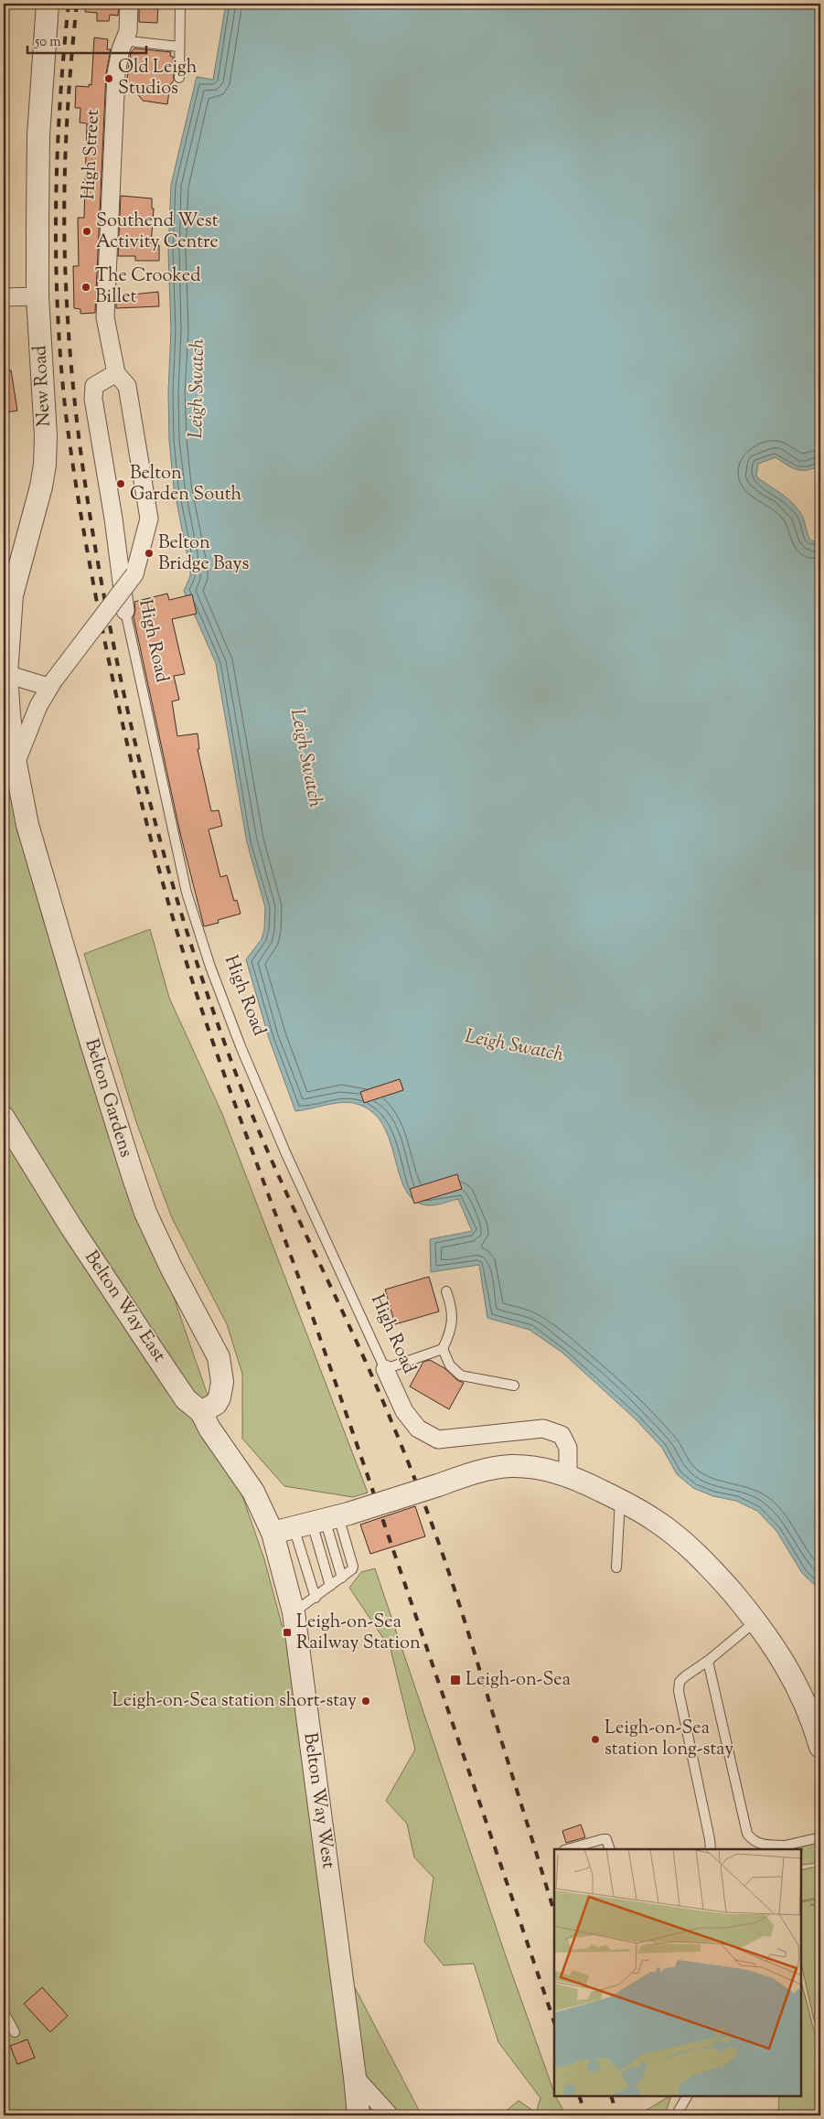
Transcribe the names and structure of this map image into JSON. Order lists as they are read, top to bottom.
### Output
{
  "streets": {
    "street": [
      "High Street",
      "New Road",
      "High Road",
      "Belton Gardens",
      "Belton Way East",
      "Belton Way West"
    ]
  },
  "crossings": [
    ["High Street", "New Road"],
    ["High Street", "High Road"],
    ["High Street", "Belton Gardens"],
    ["New Road", "Belton Gardens"],
    ["Belton Gardens", "Belton Way East"],
    ["Belton Way East", "Belton Way West"]
  ],
  "water": ["Leigh Swatch"],
  "places": {
    "other": [
      "Old Leigh Studios",
      "Southend West Activity Centre",
      "The Crooked Billet",
      "Belton Garden South",
      "Belton Bridge Bays",
      "Leigh-on-Sea station short-stay",
      "Leigh-on-Sea station long-stay"
    ],
    "transit": ["Leigh-on-Sea Railway Station", "Leigh-on-Sea"]
  },
  "scale_bar": "50 m"
}
